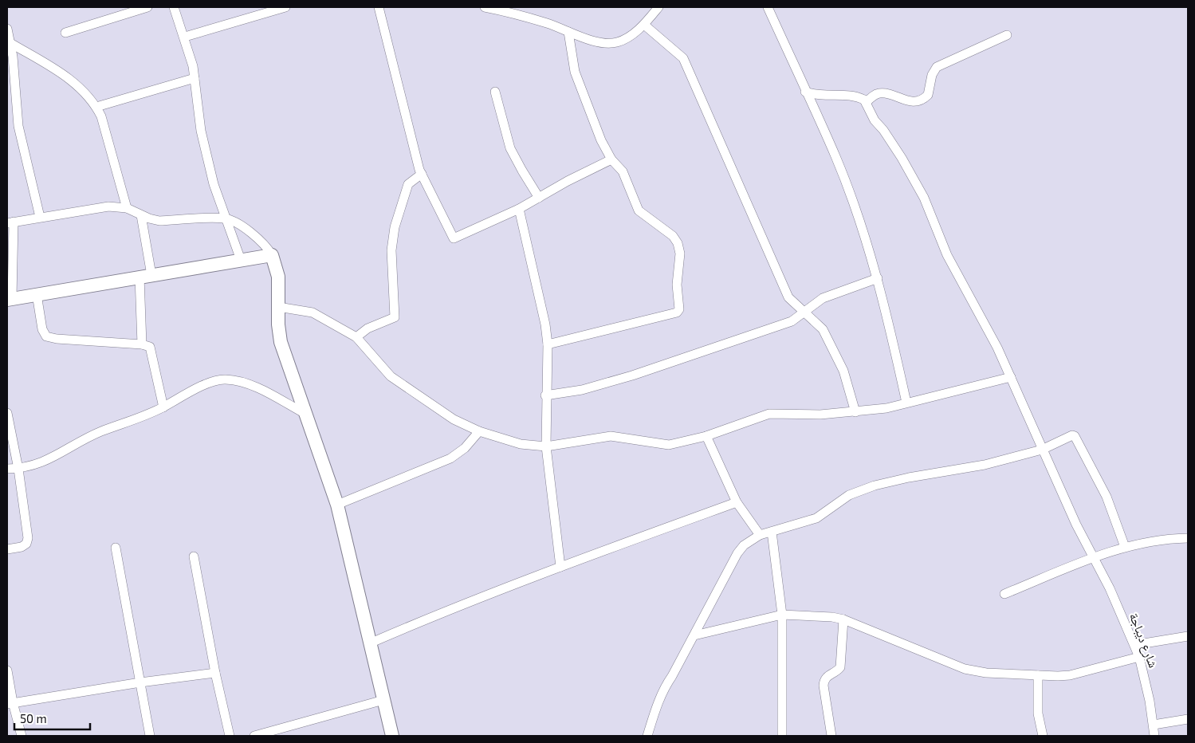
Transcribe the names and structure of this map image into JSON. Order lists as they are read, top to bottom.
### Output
{
  "streets": {
    "street": ["شارع ديباجة"]
  },
  "scale_bar": "50 m"
}
